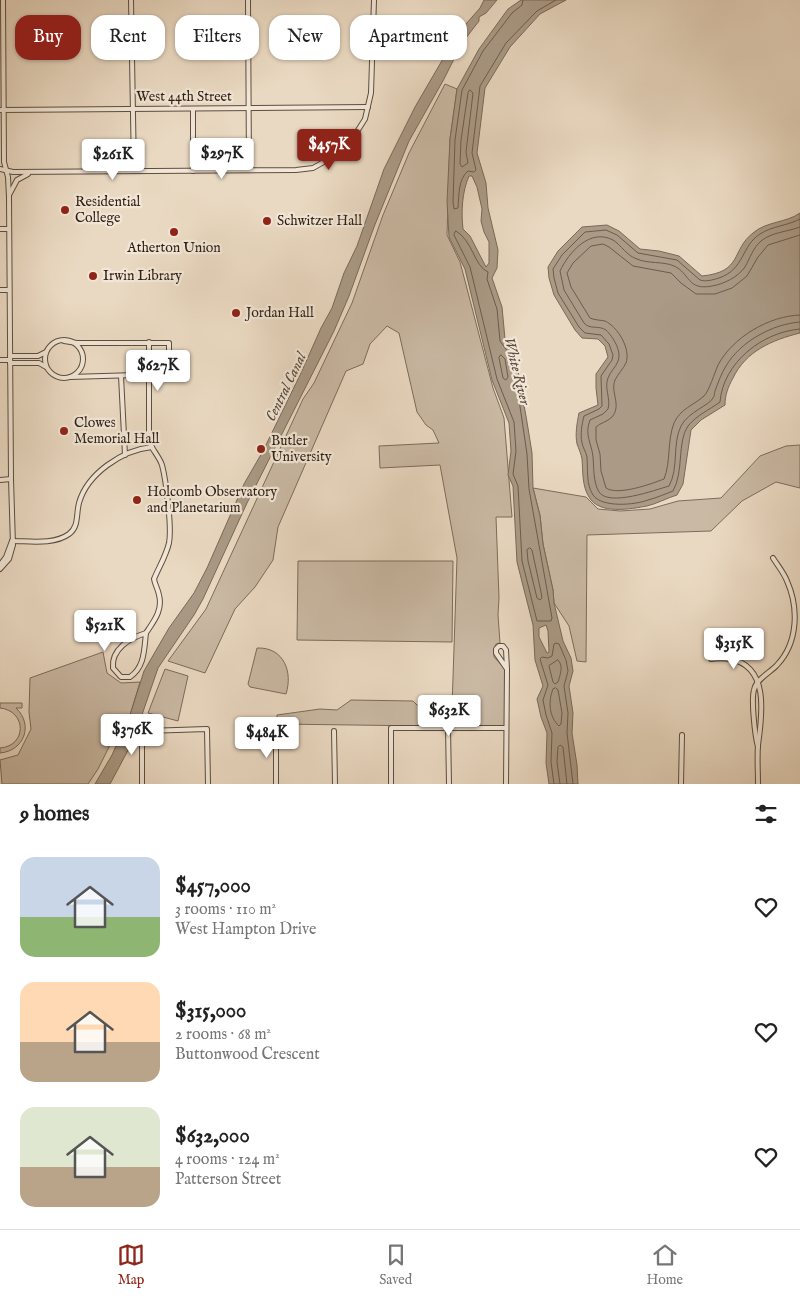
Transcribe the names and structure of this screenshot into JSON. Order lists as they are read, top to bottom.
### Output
{
  "streets": {
    "street": ["West 44th Street"]
  },
  "water": ["White River", "Central Canal"],
  "places": [
    "Residential College",
    "Schwitzer Hall",
    "Atherton Union",
    "Irwin Library",
    "Jordan Hall",
    "Clowes Memorial Hall",
    "Butler University",
    "Holcomb Observatory and Planetarium"
  ],
  "page": {
    "chip": [
      "Buy",
      "Rent",
      "Filters",
      "New",
      "Apartment"
    ],
    "price": [
      "$457K",
      "$297K",
      "$261K",
      "$627K",
      "$521K",
      "$315K",
      "$632K",
      "$376K",
      "$484K"
    ],
    "heading": "9 homes",
    "list": [
      {
        "name": "$457,000",
        "note": "3 rooms · 110 m² · West Hampton Drive"
      },
      {
        "name": "$315,000",
        "note": "2 rooms · 68 m² · Buttonwood Crescent"
      },
      {
        "name": "$632,000",
        "note": "4 rooms · 124 m² · Patterson Street"
      }
    ],
    "tabs": ["Map", "Saved", "Home"]
  }
}
